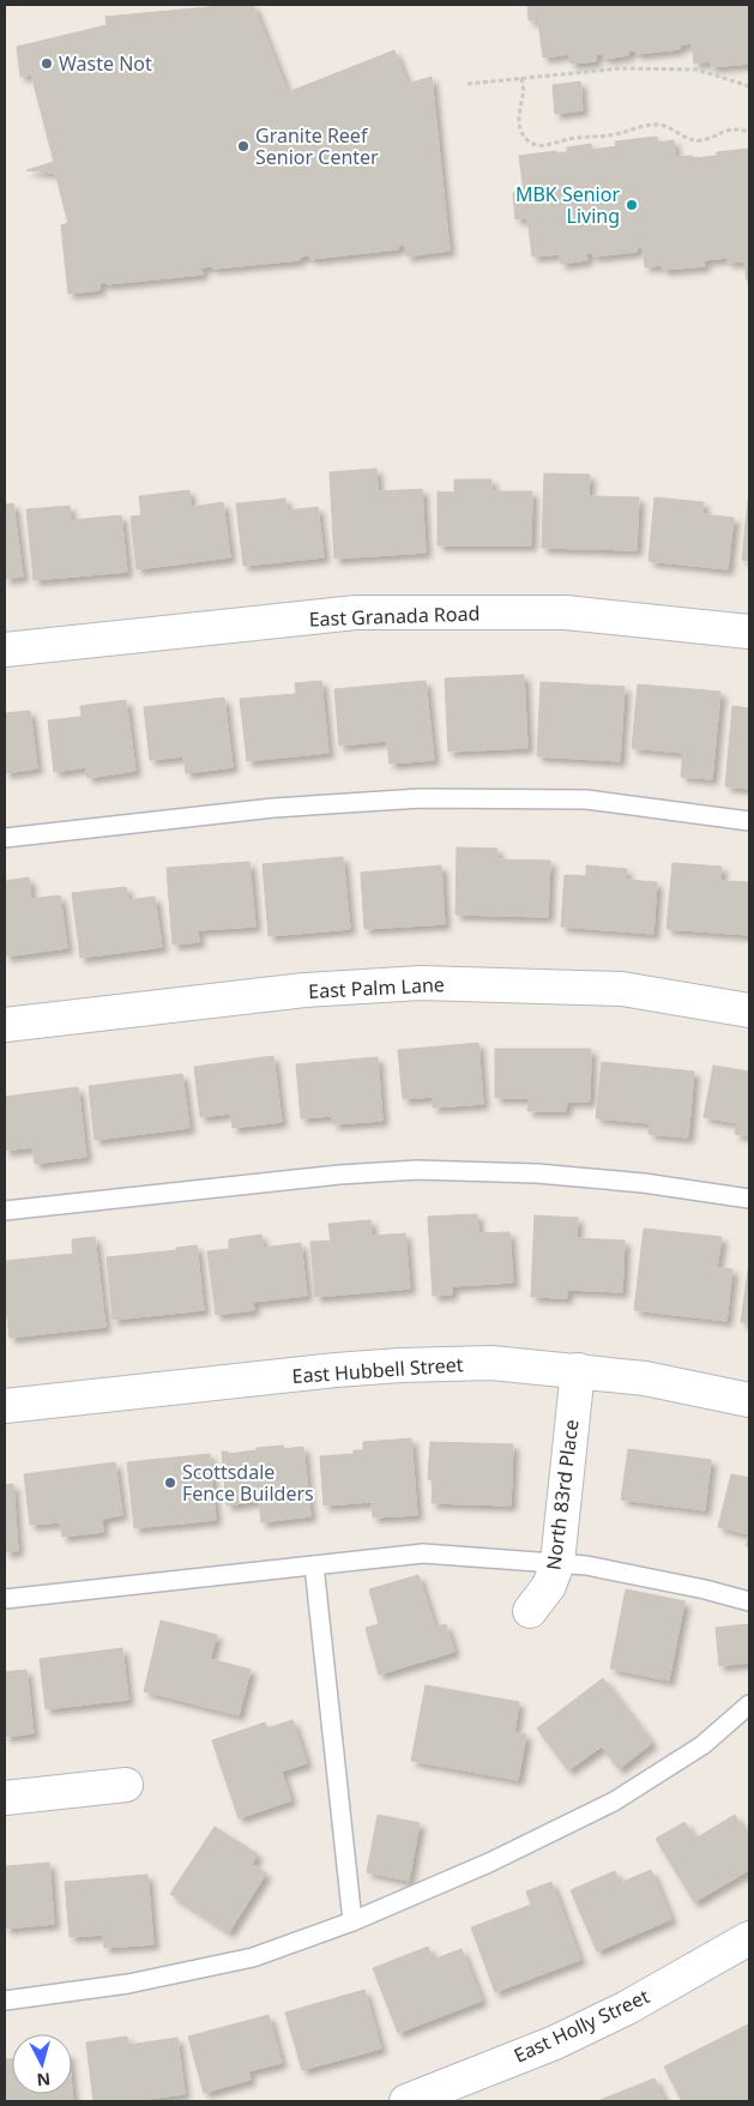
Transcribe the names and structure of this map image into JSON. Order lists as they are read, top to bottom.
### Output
{
  "streets": {
    "street": [
      "East Granada Road",
      "East Palm Lane",
      "East Hubbell Street",
      "North 83rd Place",
      "East Holly Street"
    ]
  },
  "crossings": [
    ["East Hubbell Street", "North 83rd Place"]
  ],
  "places": [
    "Waste Not",
    "Granite Reef Senior Center",
    "MBK Senior Living",
    "Scottsdale Fence Builders"
  ],
  "north": "bottom"
}
